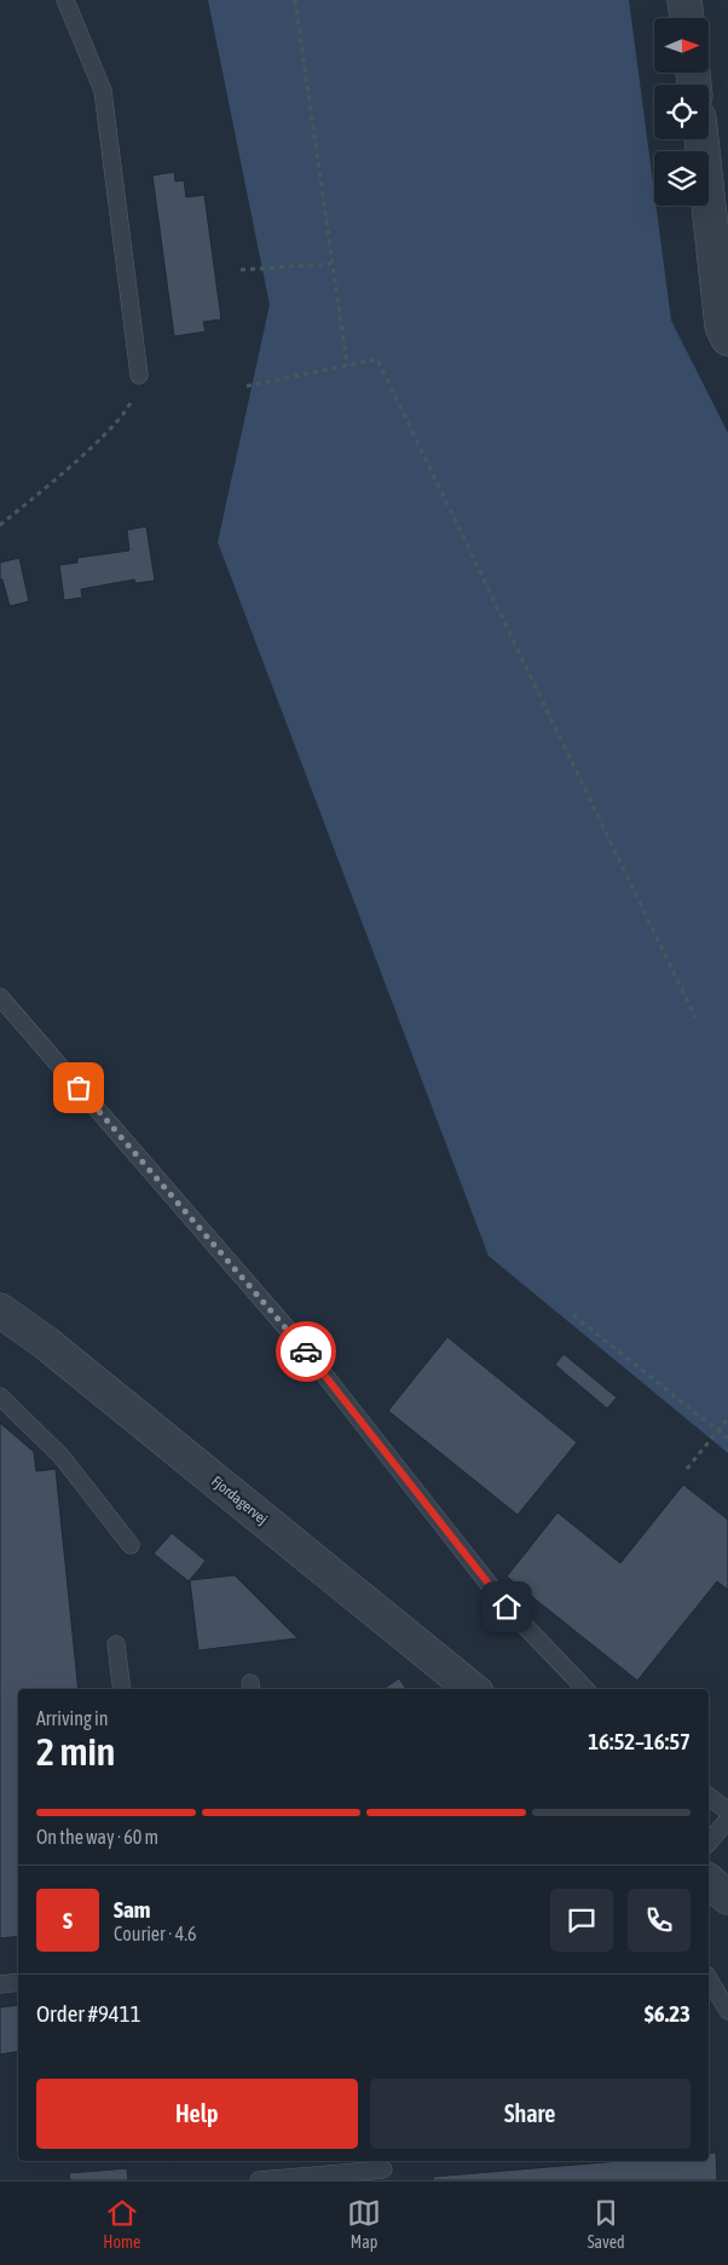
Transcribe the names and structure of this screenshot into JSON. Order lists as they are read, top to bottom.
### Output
{
  "streets": {
    "street": ["Fjordagervej"]
  },
  "north": "right",
  "page": {
    "heading": ["2 min", "Arriving in", "16:52–16:57"],
    "panel": [
      "Sam",
      "Courier · 4.6",
      "Order #9411",
      "$6.23"
    ],
    "bar": "On the way · 60 m",
    "round": "S",
    "buttons": ["Help", "Share"],
    "tabs": ["Home", "Map", "Saved"]
  }
}
